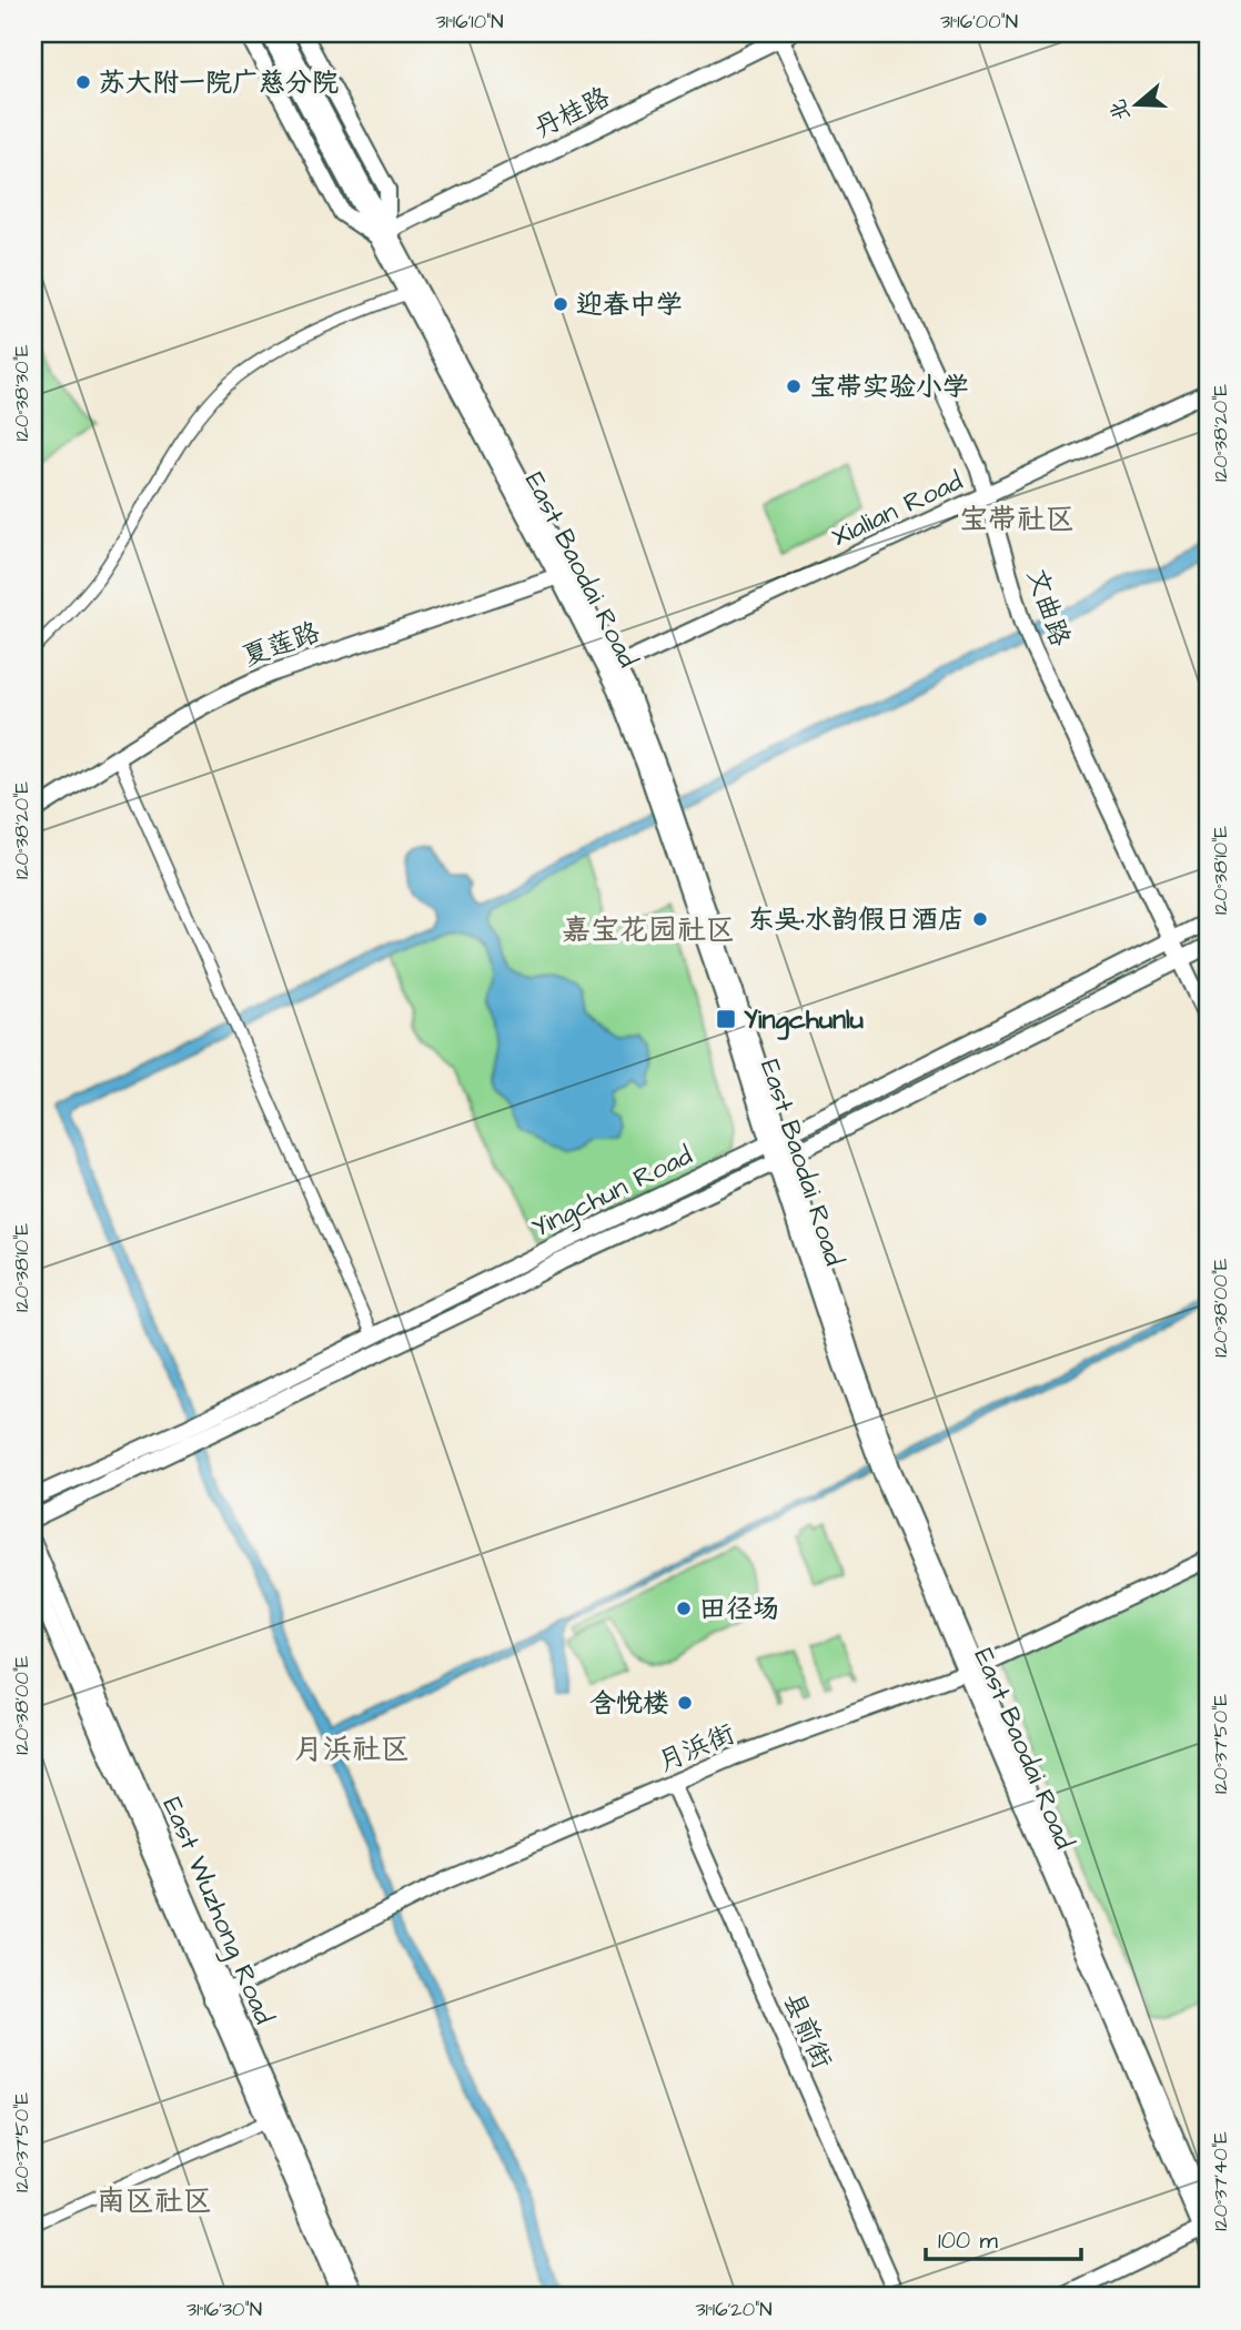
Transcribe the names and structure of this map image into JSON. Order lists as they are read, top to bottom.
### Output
{
  "streets": {
    "main road": [
      "丹桂路",
      "Xialian Road",
      "East Baodai Road",
      "文曲路",
      "夏莲路",
      "Yingchun Road",
      "月浜街",
      "East Wuzhong Road",
      "县前街"
    ]
  },
  "crossings": [
    ["丹桂路", "East Baodai Road"],
    ["丹桂路", "文曲路"],
    ["Xialian Road", "East Baodai Road"],
    ["Xialian Road", "文曲路"],
    ["East Baodai Road", "夏莲路"],
    ["East Baodai Road", "Yingchun Road"],
    ["East Baodai Road", "月浜街"],
    ["文曲路", "Yingchun Road"],
    ["月浜街", "East Wuzhong Road"],
    ["月浜街", "县前街"]
  ],
  "districts": [
    "宝带社区",
    "嘉宝花园社区",
    "月浜社区",
    "南区社区"
  ],
  "places": {
    "other": [
      "苏大附一院广慈分院",
      "迎春中学",
      "宝带实验小学",
      "东吴·水韵假日酒店",
      "田径场",
      "含悦楼"
    ],
    "transit": ["Yingchunlu"]
  },
  "scale_bar": "100 m",
  "north": "left",
  "coordinates": [
    "31°16'10\"N",
    "31°16'00\"N",
    "120°38'30\"E",
    "120°38'20\"E",
    "120°38'10\"E",
    "120°38'00\"E",
    "120°37'50\"E",
    "120°37'40\"E",
    "31°16'30\"N",
    "31°16'20\"N"
  ]
}
